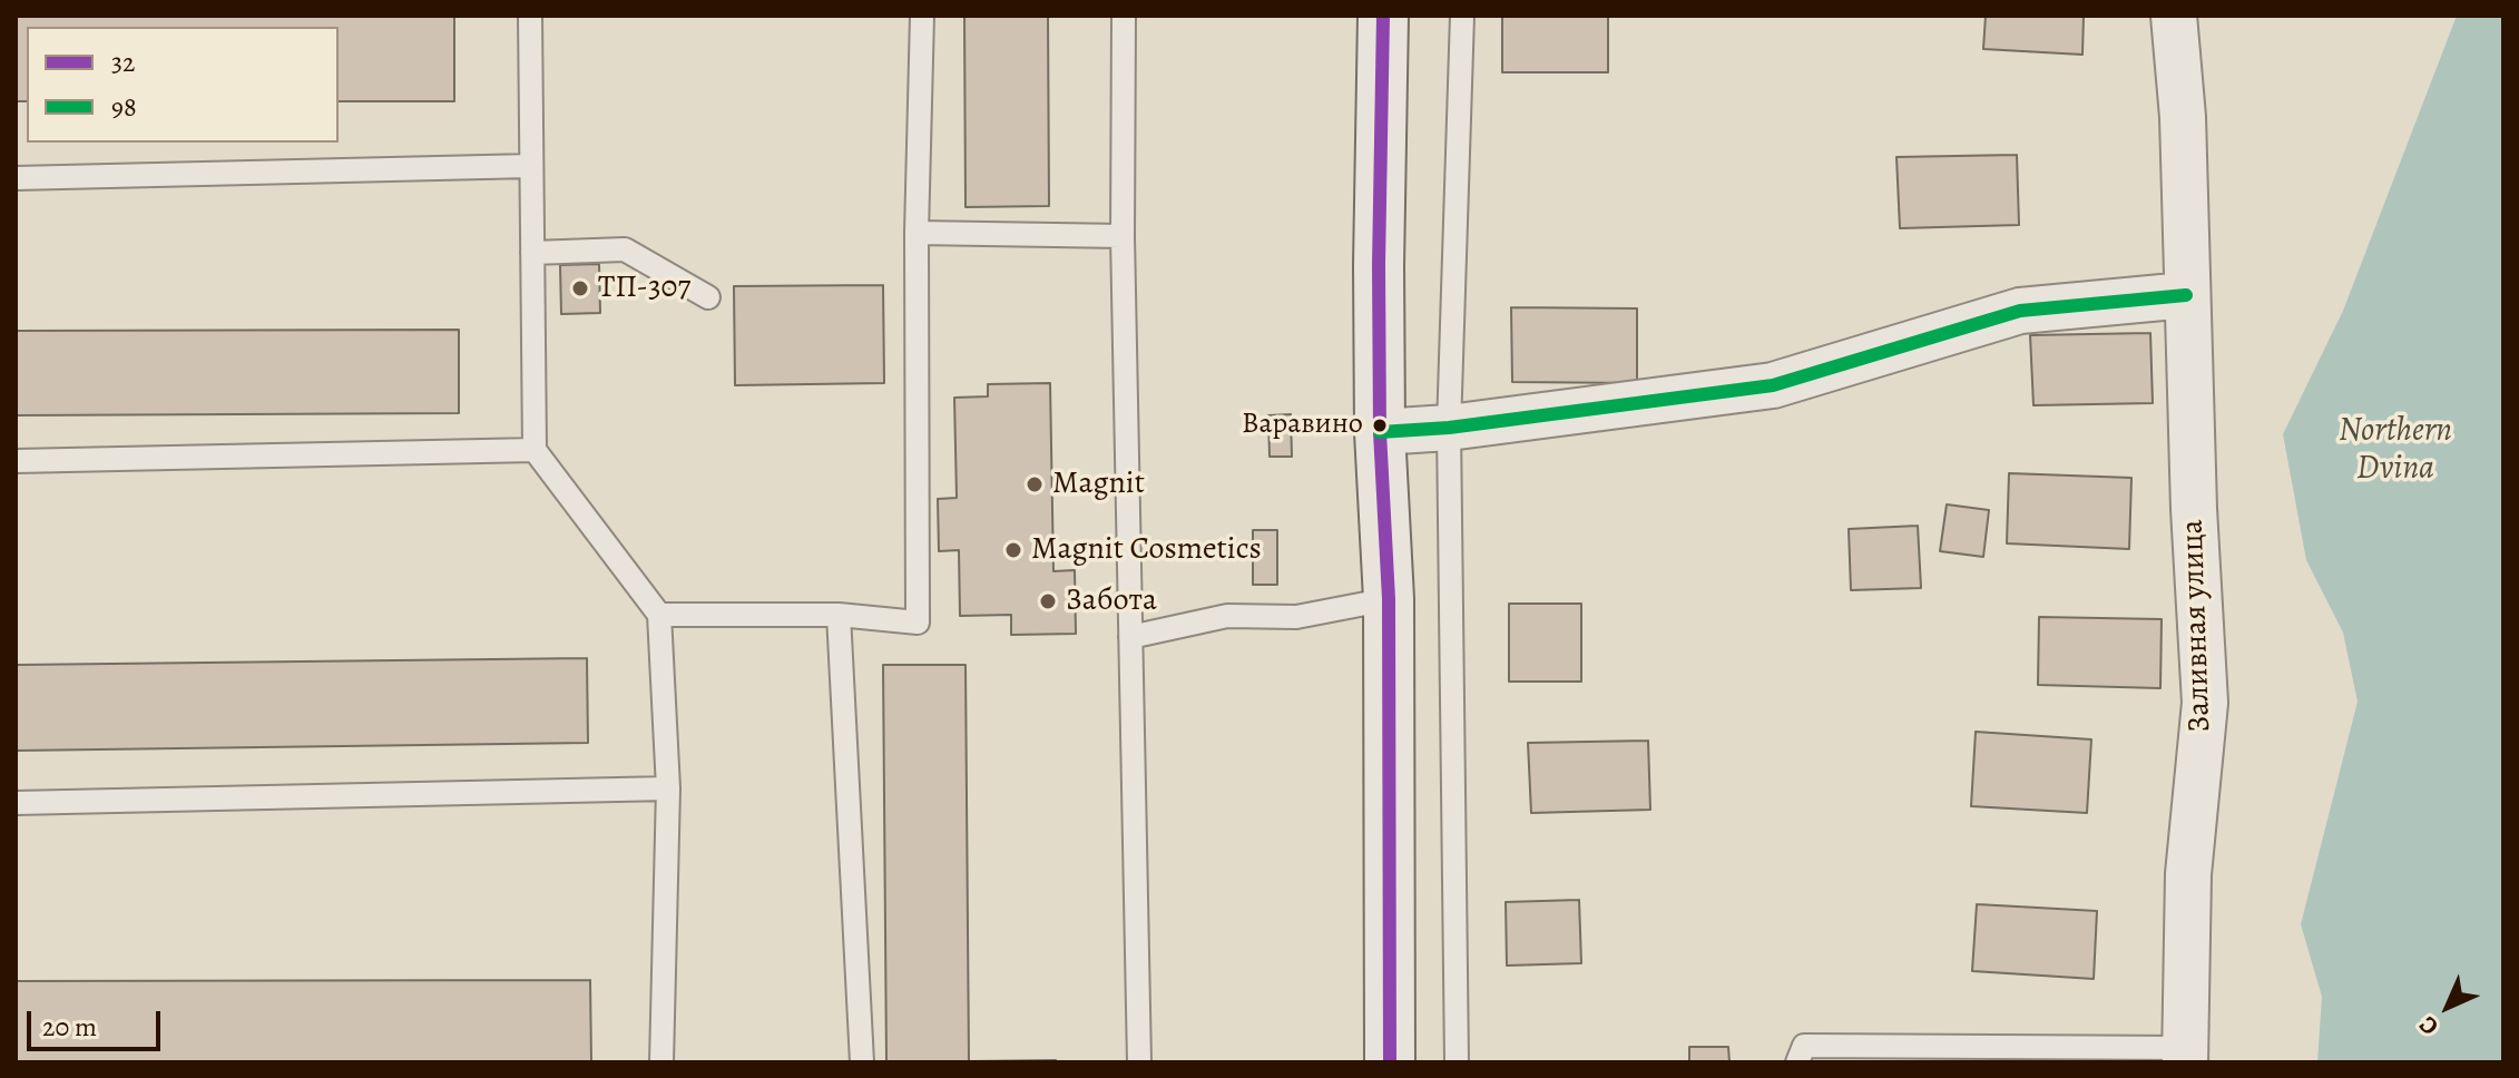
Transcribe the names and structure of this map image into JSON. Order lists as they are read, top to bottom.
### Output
{
  "streets": {
    "street": ["Заливная улица"]
  },
  "water": ["Northern Dvina"],
  "places": [
    "ТП-307",
    "Варавино",
    "Magnit",
    "Magnit Cosmetics",
    "Забота"
  ],
  "lines": ["transit line 32", "transit line 98"],
  "legend": ["32", "98"],
  "scale_bar": "20 m",
  "north": "bottom left"
}
